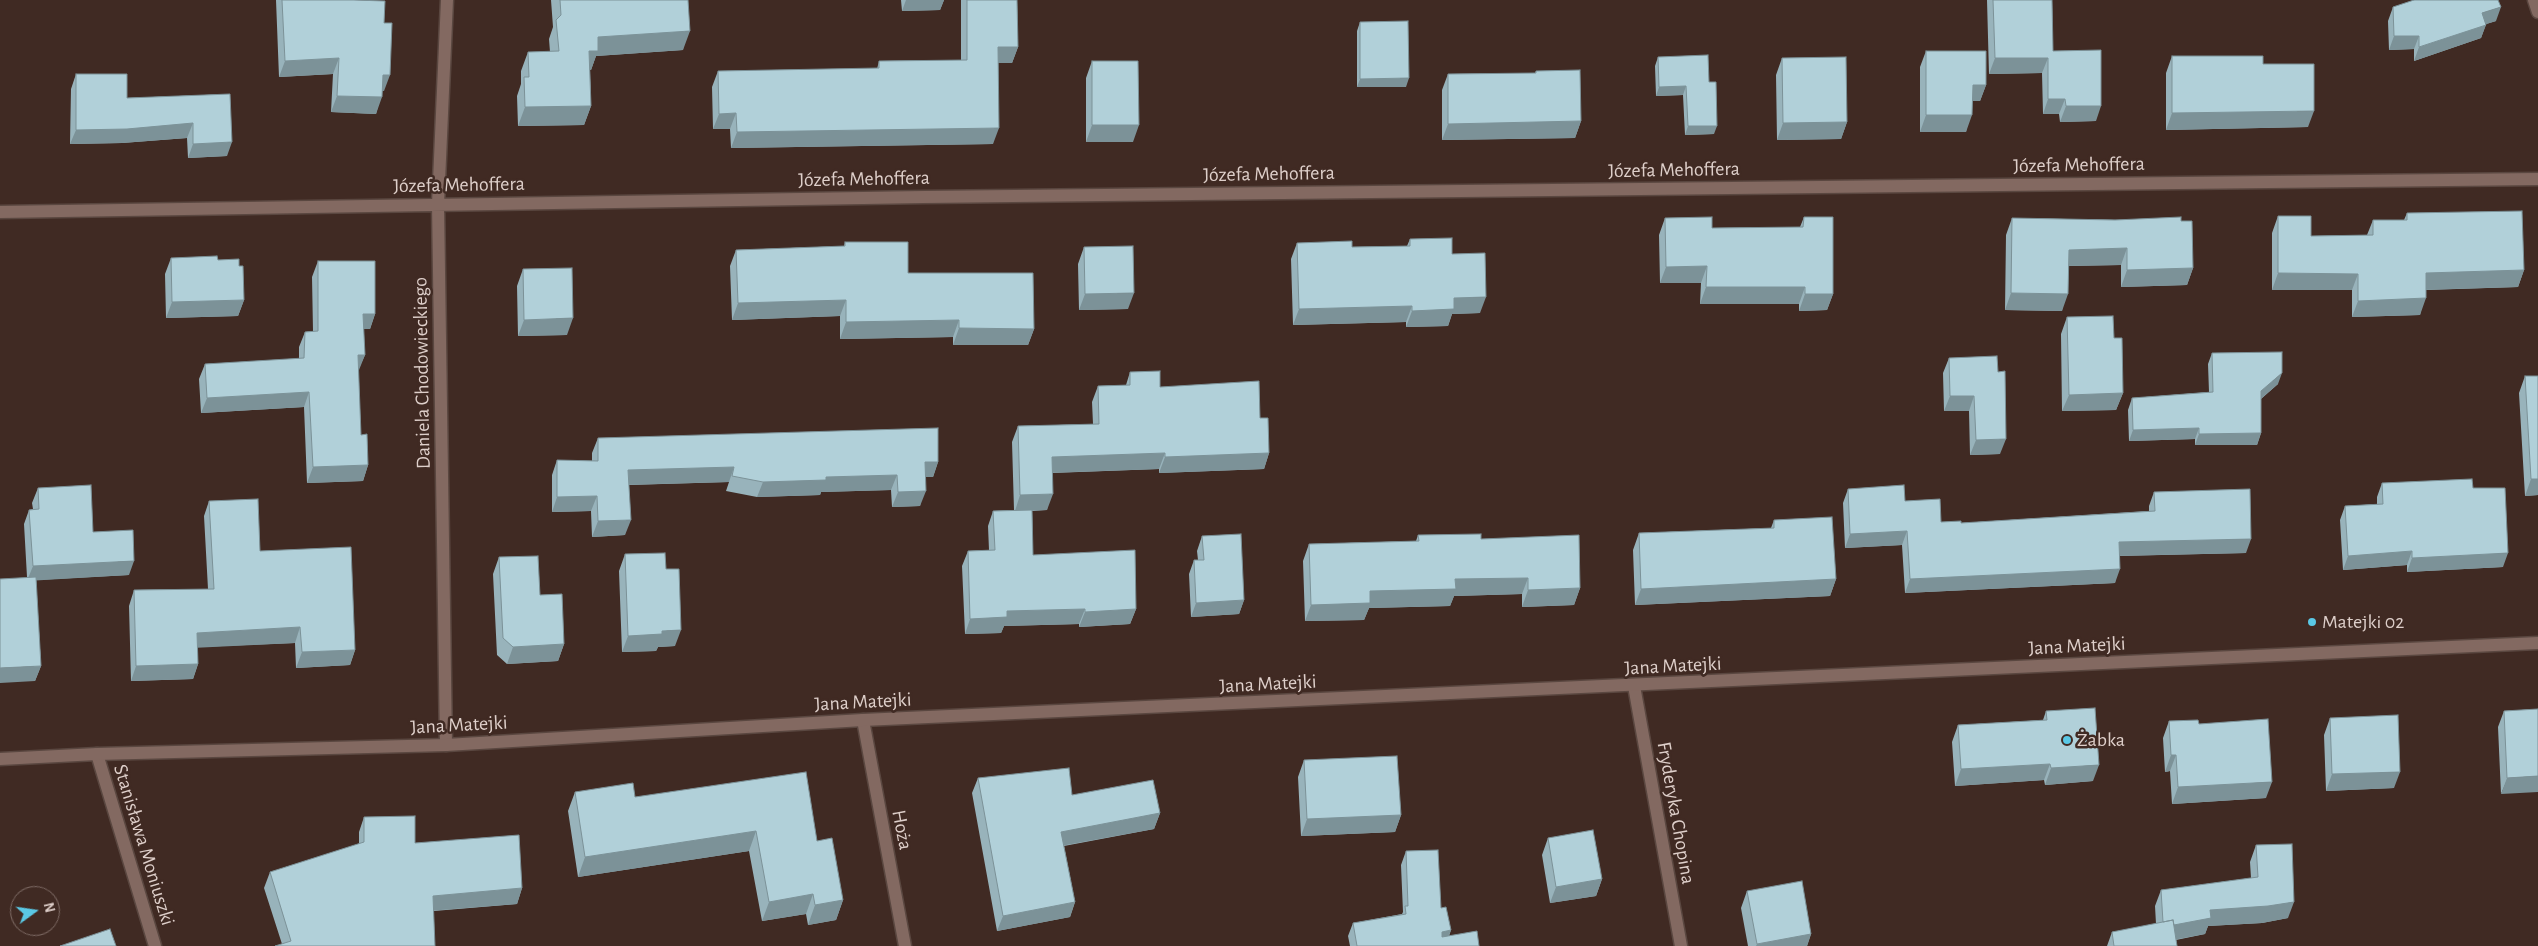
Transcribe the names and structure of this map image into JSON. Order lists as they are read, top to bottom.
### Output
{
  "streets": {
    "street": [
      "Józefa Mehoffera",
      "Daniela Chodowieckiego",
      "Jana Matejki",
      "Fryderyka Chopina",
      "Hoża",
      "Stanisława Moniuszki"
    ]
  },
  "crossings": [
    ["Józefa Mehoffera", "Daniela Chodowieckiego"],
    ["Daniela Chodowieckiego", "Jana Matejki"],
    ["Jana Matejki", "Fryderyka Chopina"],
    ["Jana Matejki", "Hoża"],
    ["Jana Matejki", "Stanisława Moniuszki"]
  ],
  "places": ["Matejki 02", "Żabka"],
  "north": "right"
}
